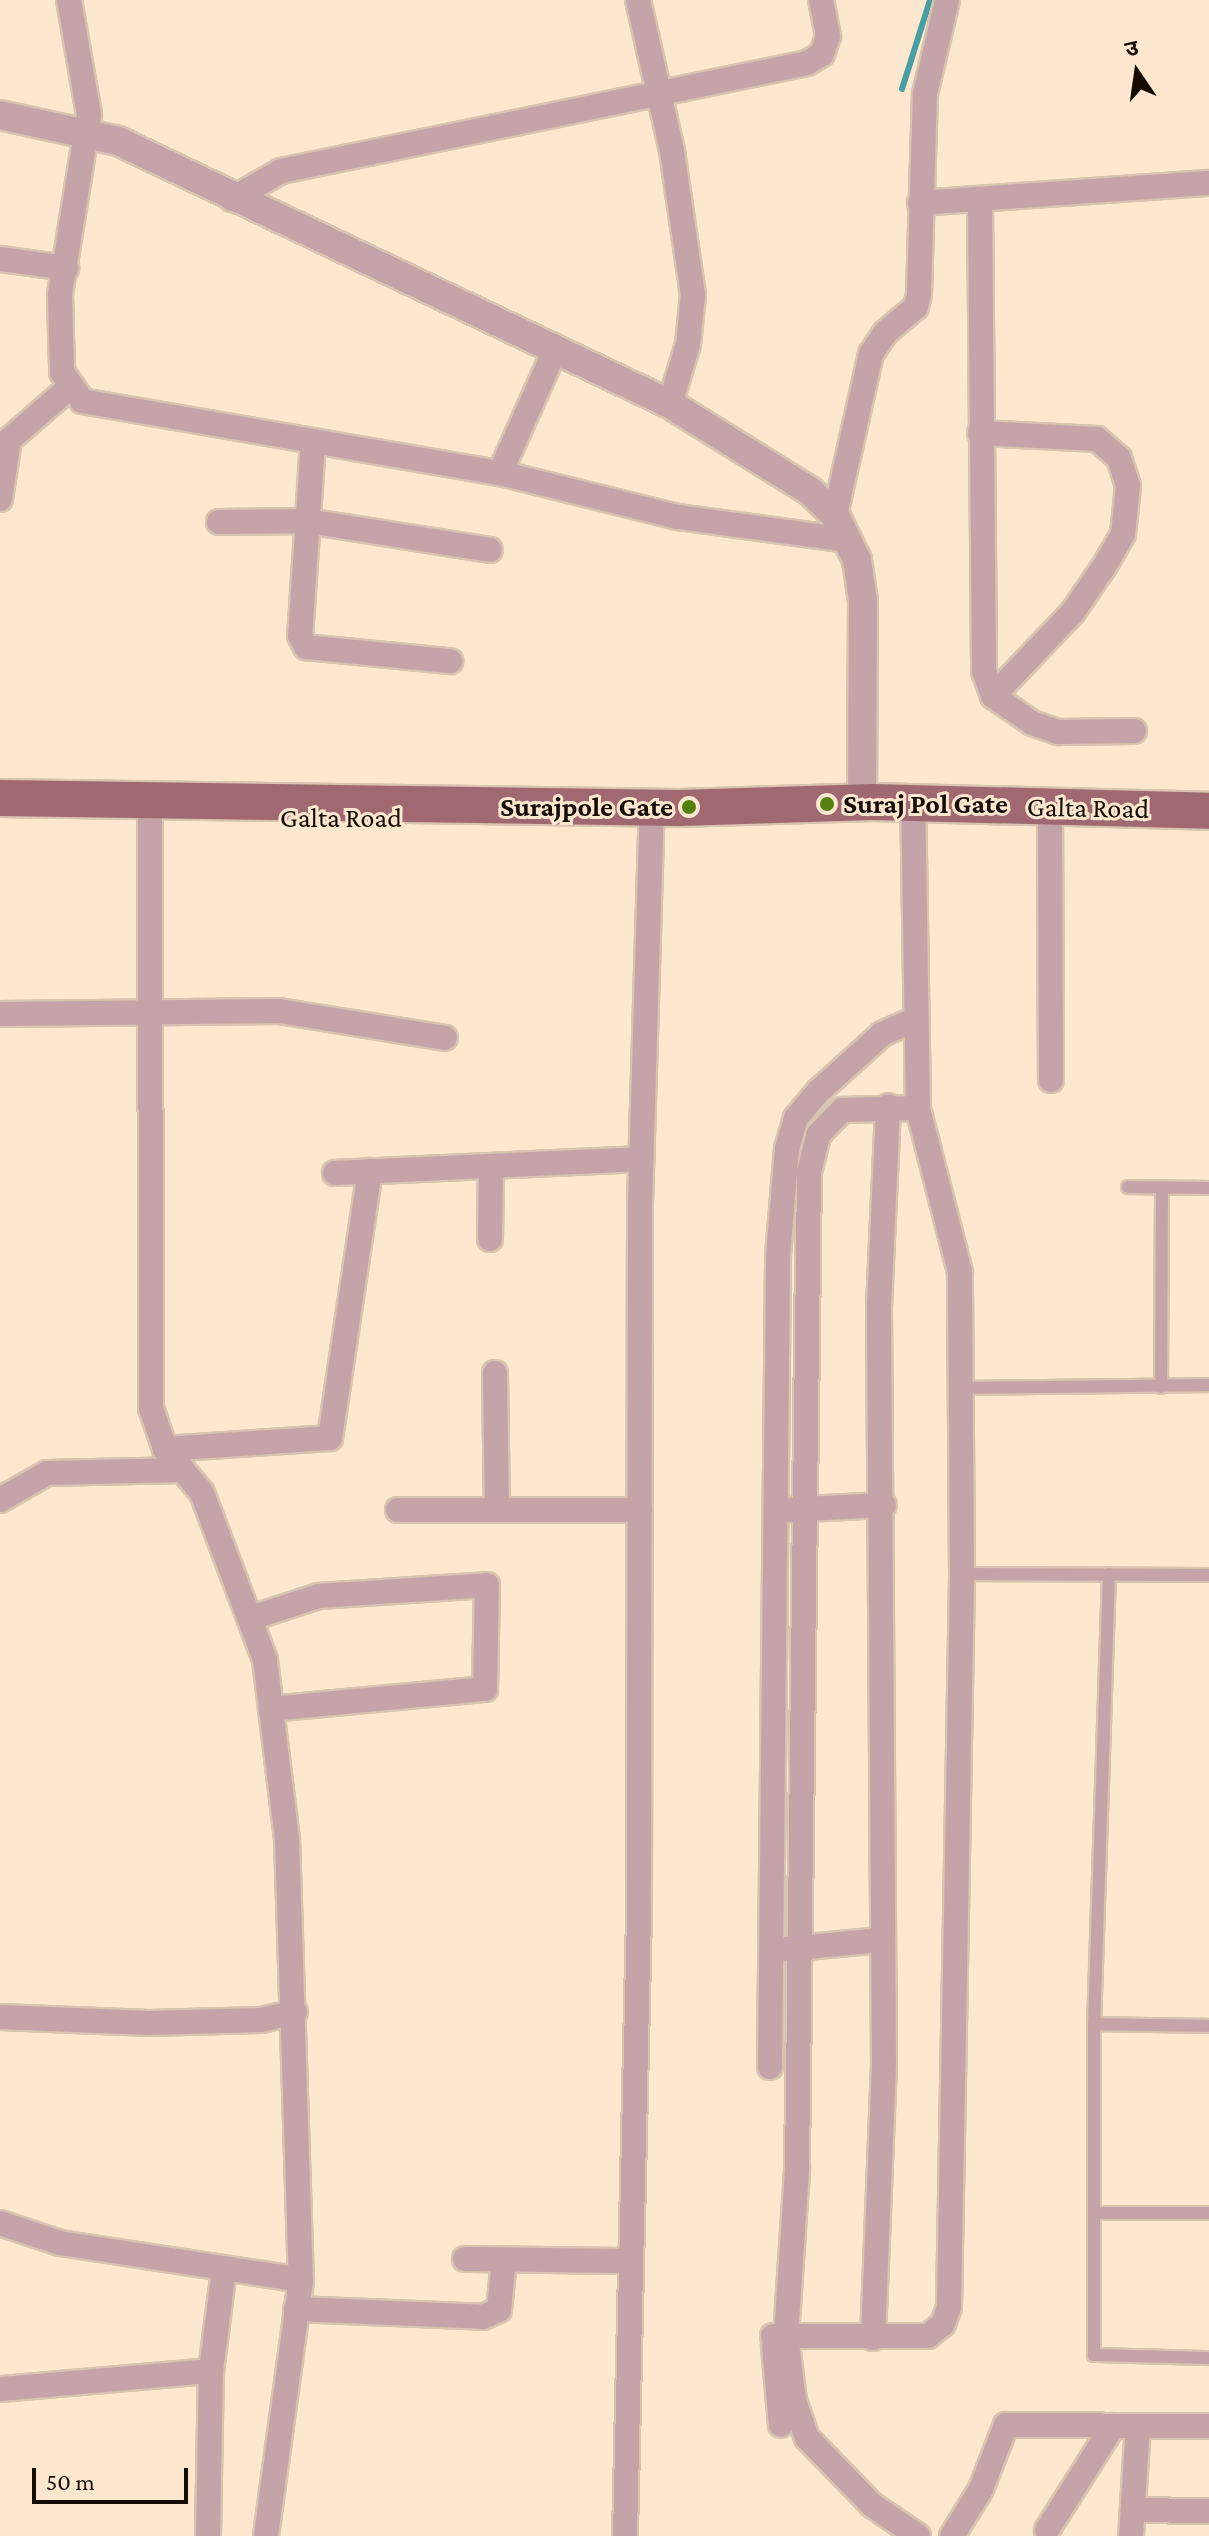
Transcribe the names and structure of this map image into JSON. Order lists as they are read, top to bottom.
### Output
{
  "streets": {
    "main road": ["Galta Road"]
  },
  "places": ["Suraj Pol Gate", "Surajpole Gate"],
  "scale_bar": "50 m",
  "north": "top"
}
